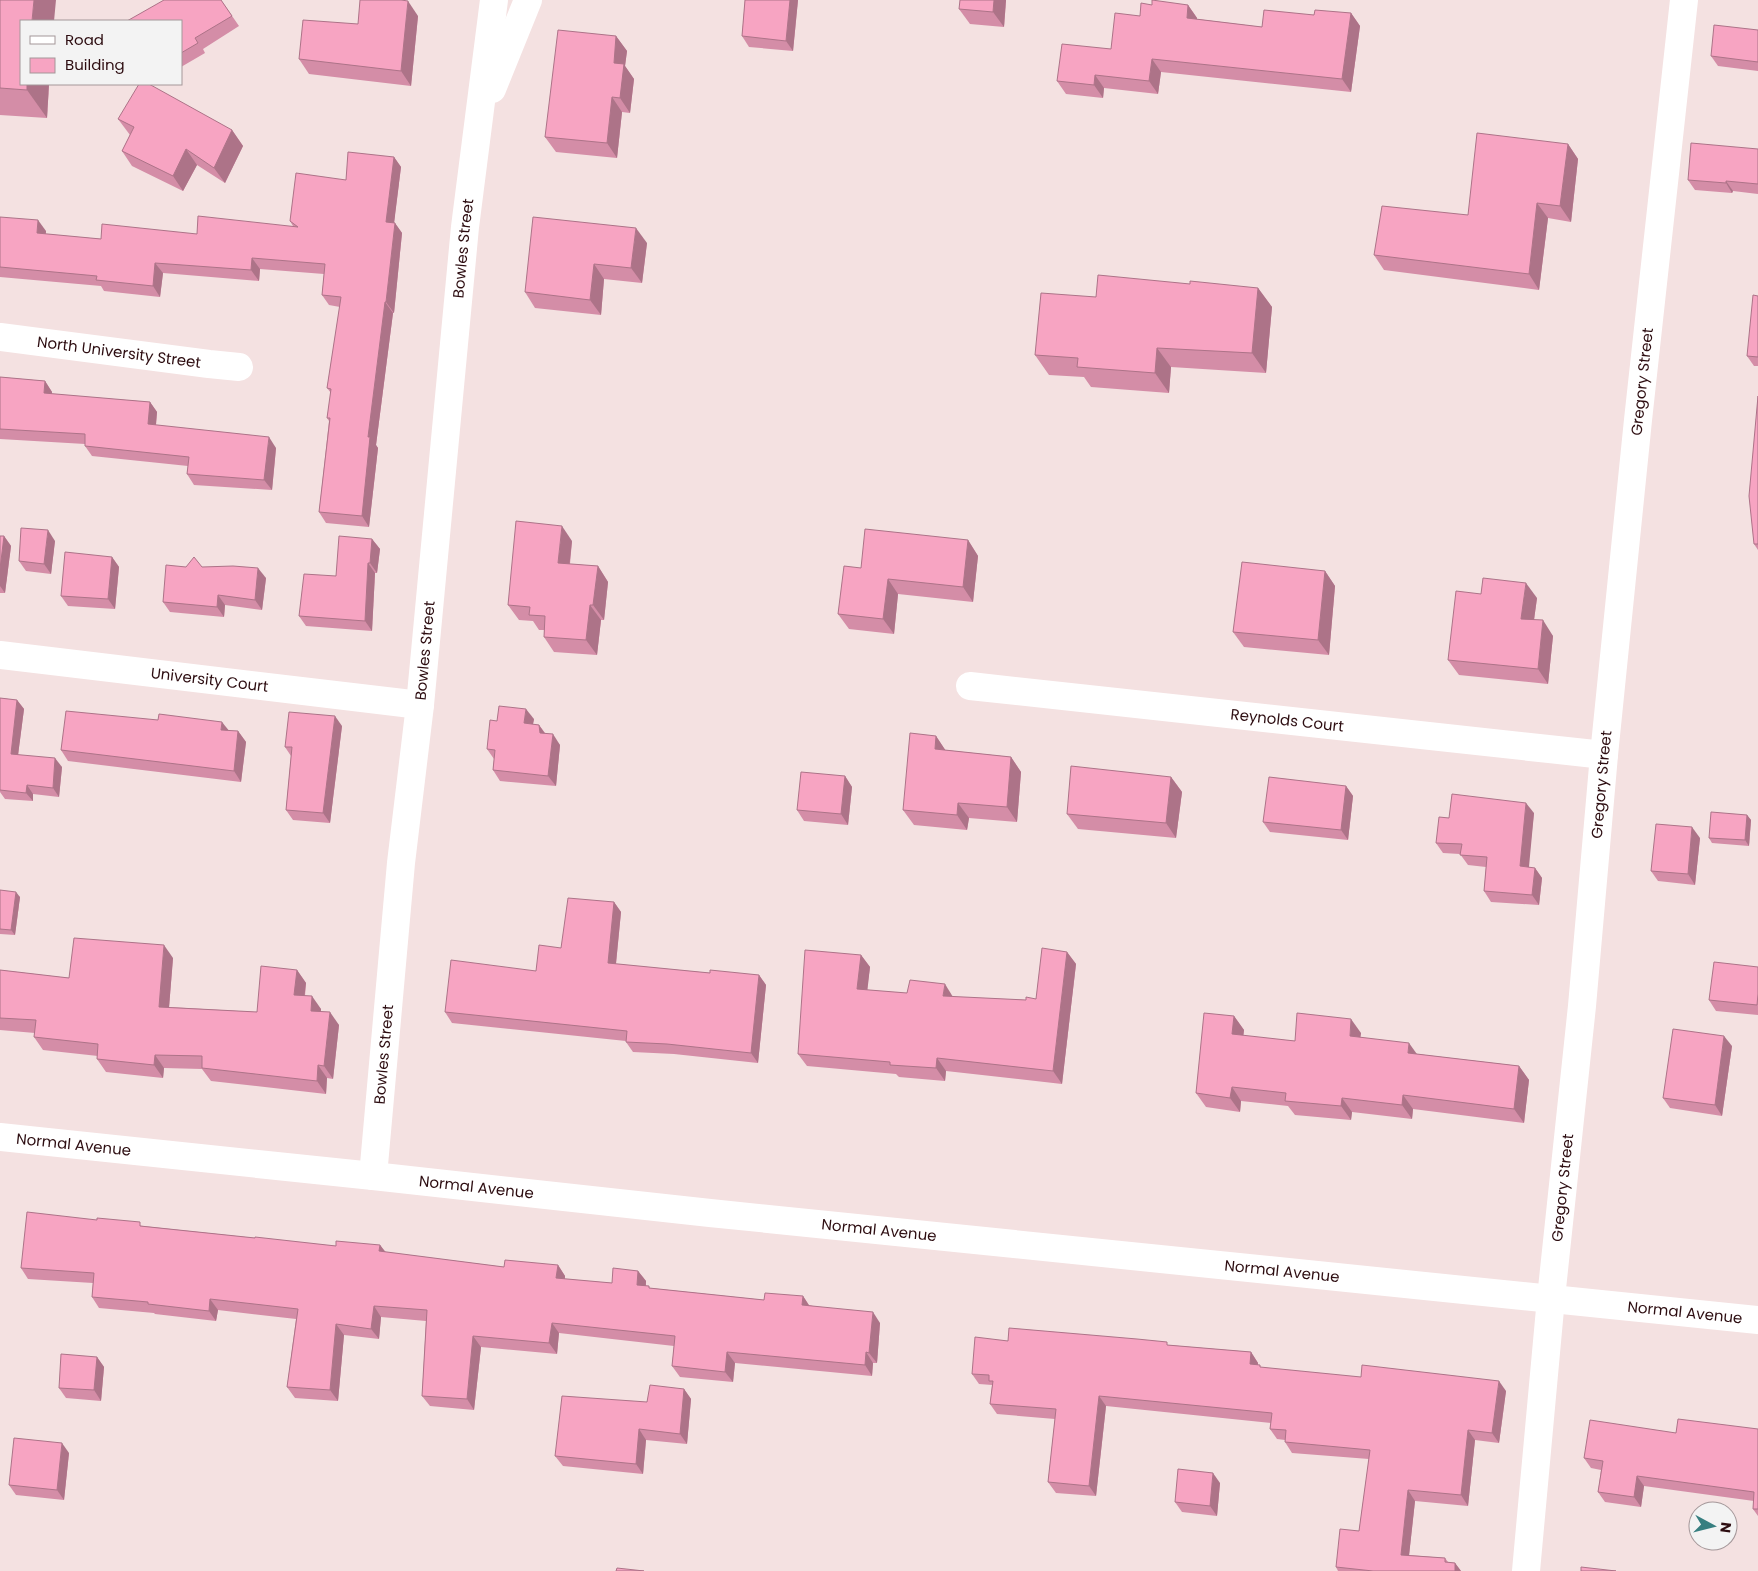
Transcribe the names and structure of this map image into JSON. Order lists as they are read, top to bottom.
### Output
{
  "streets": {
    "street": [
      "Bowles Street",
      "North University Street",
      "Gregory Street",
      "University Court",
      "Reynolds Court",
      "Normal Avenue"
    ]
  },
  "crossings": [
    ["Bowles Street", "University Court"],
    ["Bowles Street", "Normal Avenue"],
    ["Gregory Street", "Reynolds Court"],
    ["Gregory Street", "Normal Avenue"]
  ],
  "legend": ["Road", "Building"],
  "north": "right"
}
